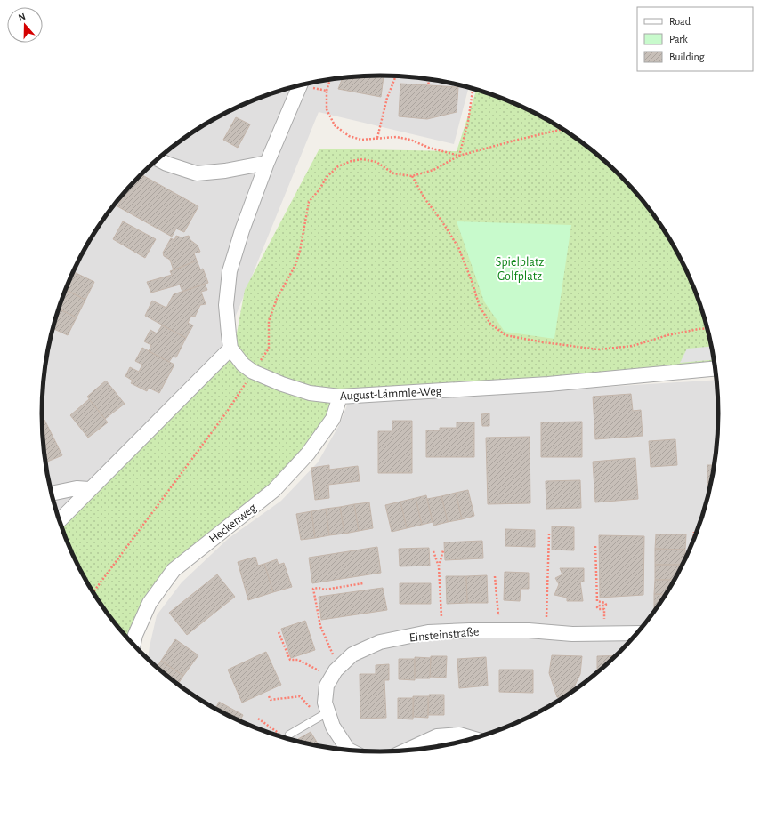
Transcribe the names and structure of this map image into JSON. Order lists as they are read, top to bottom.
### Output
{
  "streets": {
    "street": ["August-Lämmle-Weg", "Heckenweg", "Einsteinstraße"]
  },
  "crossings": [
    ["August-Lämmle-Weg", "Heckenweg"]
  ],
  "parks": ["Spielplatz Golfplatz"],
  "legend": ["Road", "Park", "Building"],
  "north": "top"
}
